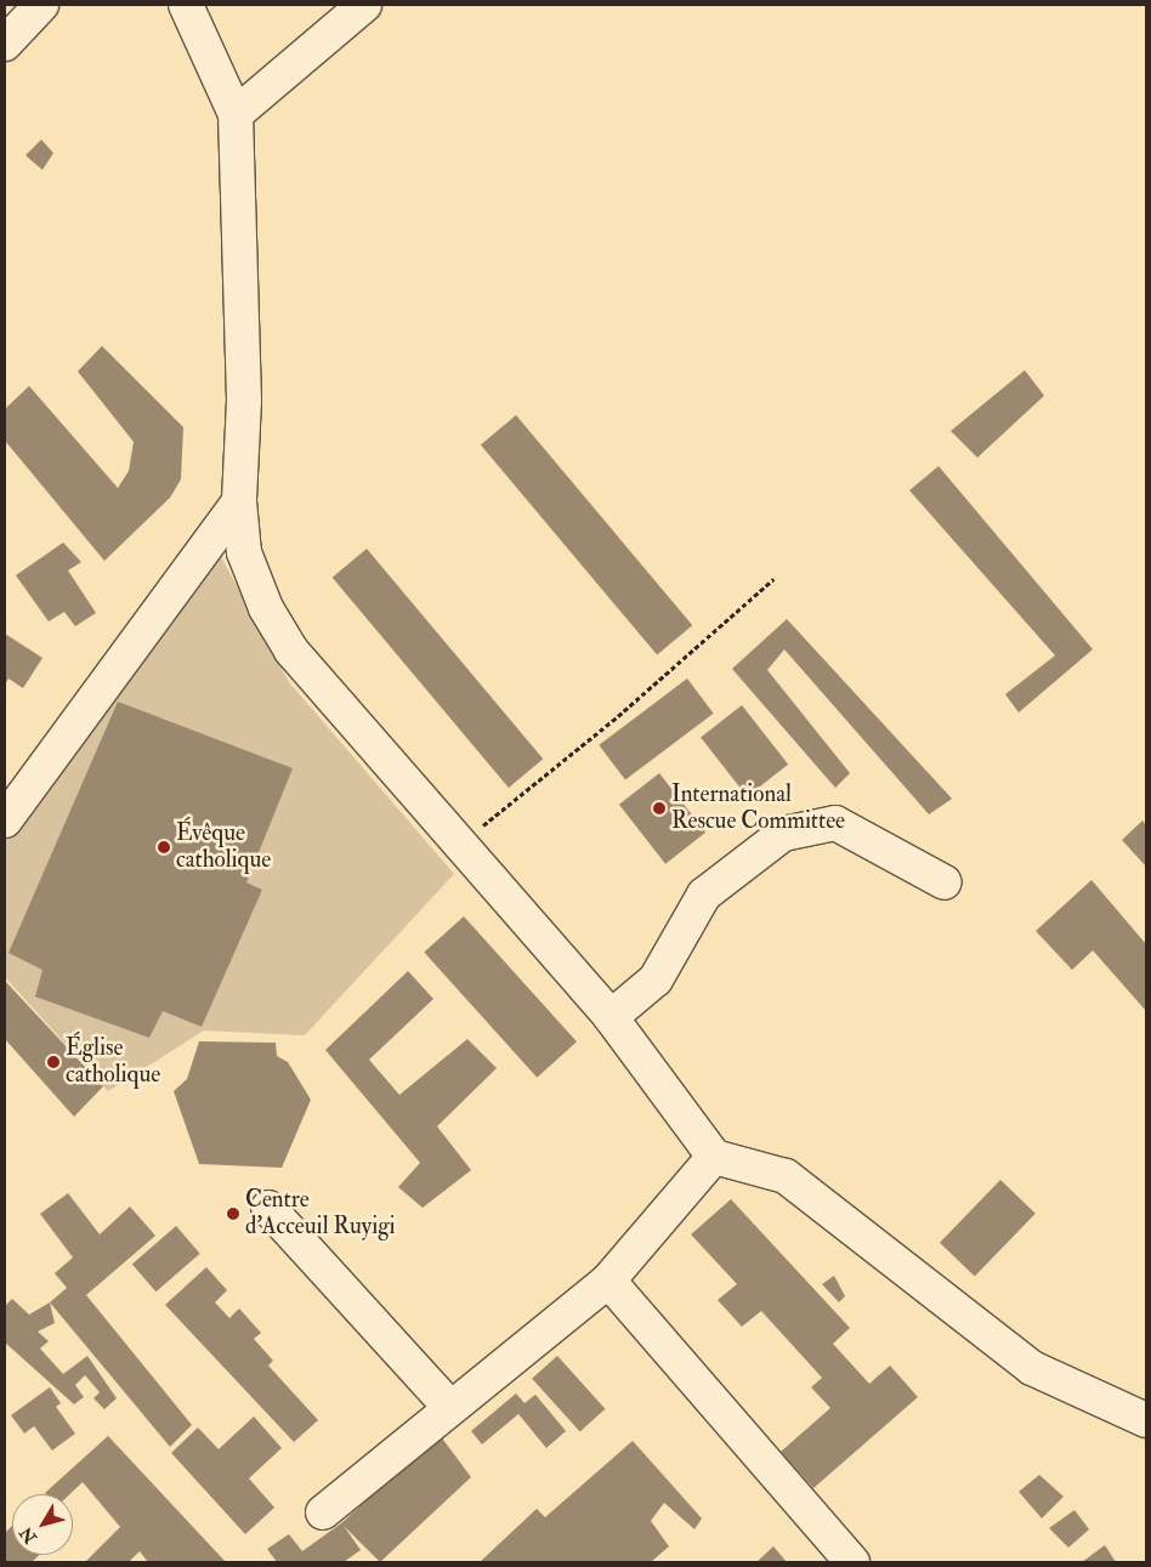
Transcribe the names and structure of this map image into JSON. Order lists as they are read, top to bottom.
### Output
{
  "places": [
    "International Rescue Committee",
    "Évêque catholique",
    "Église catholique",
    "Centre d'Acceuil Ruyigi"
  ],
  "north": "bottom left"
}
